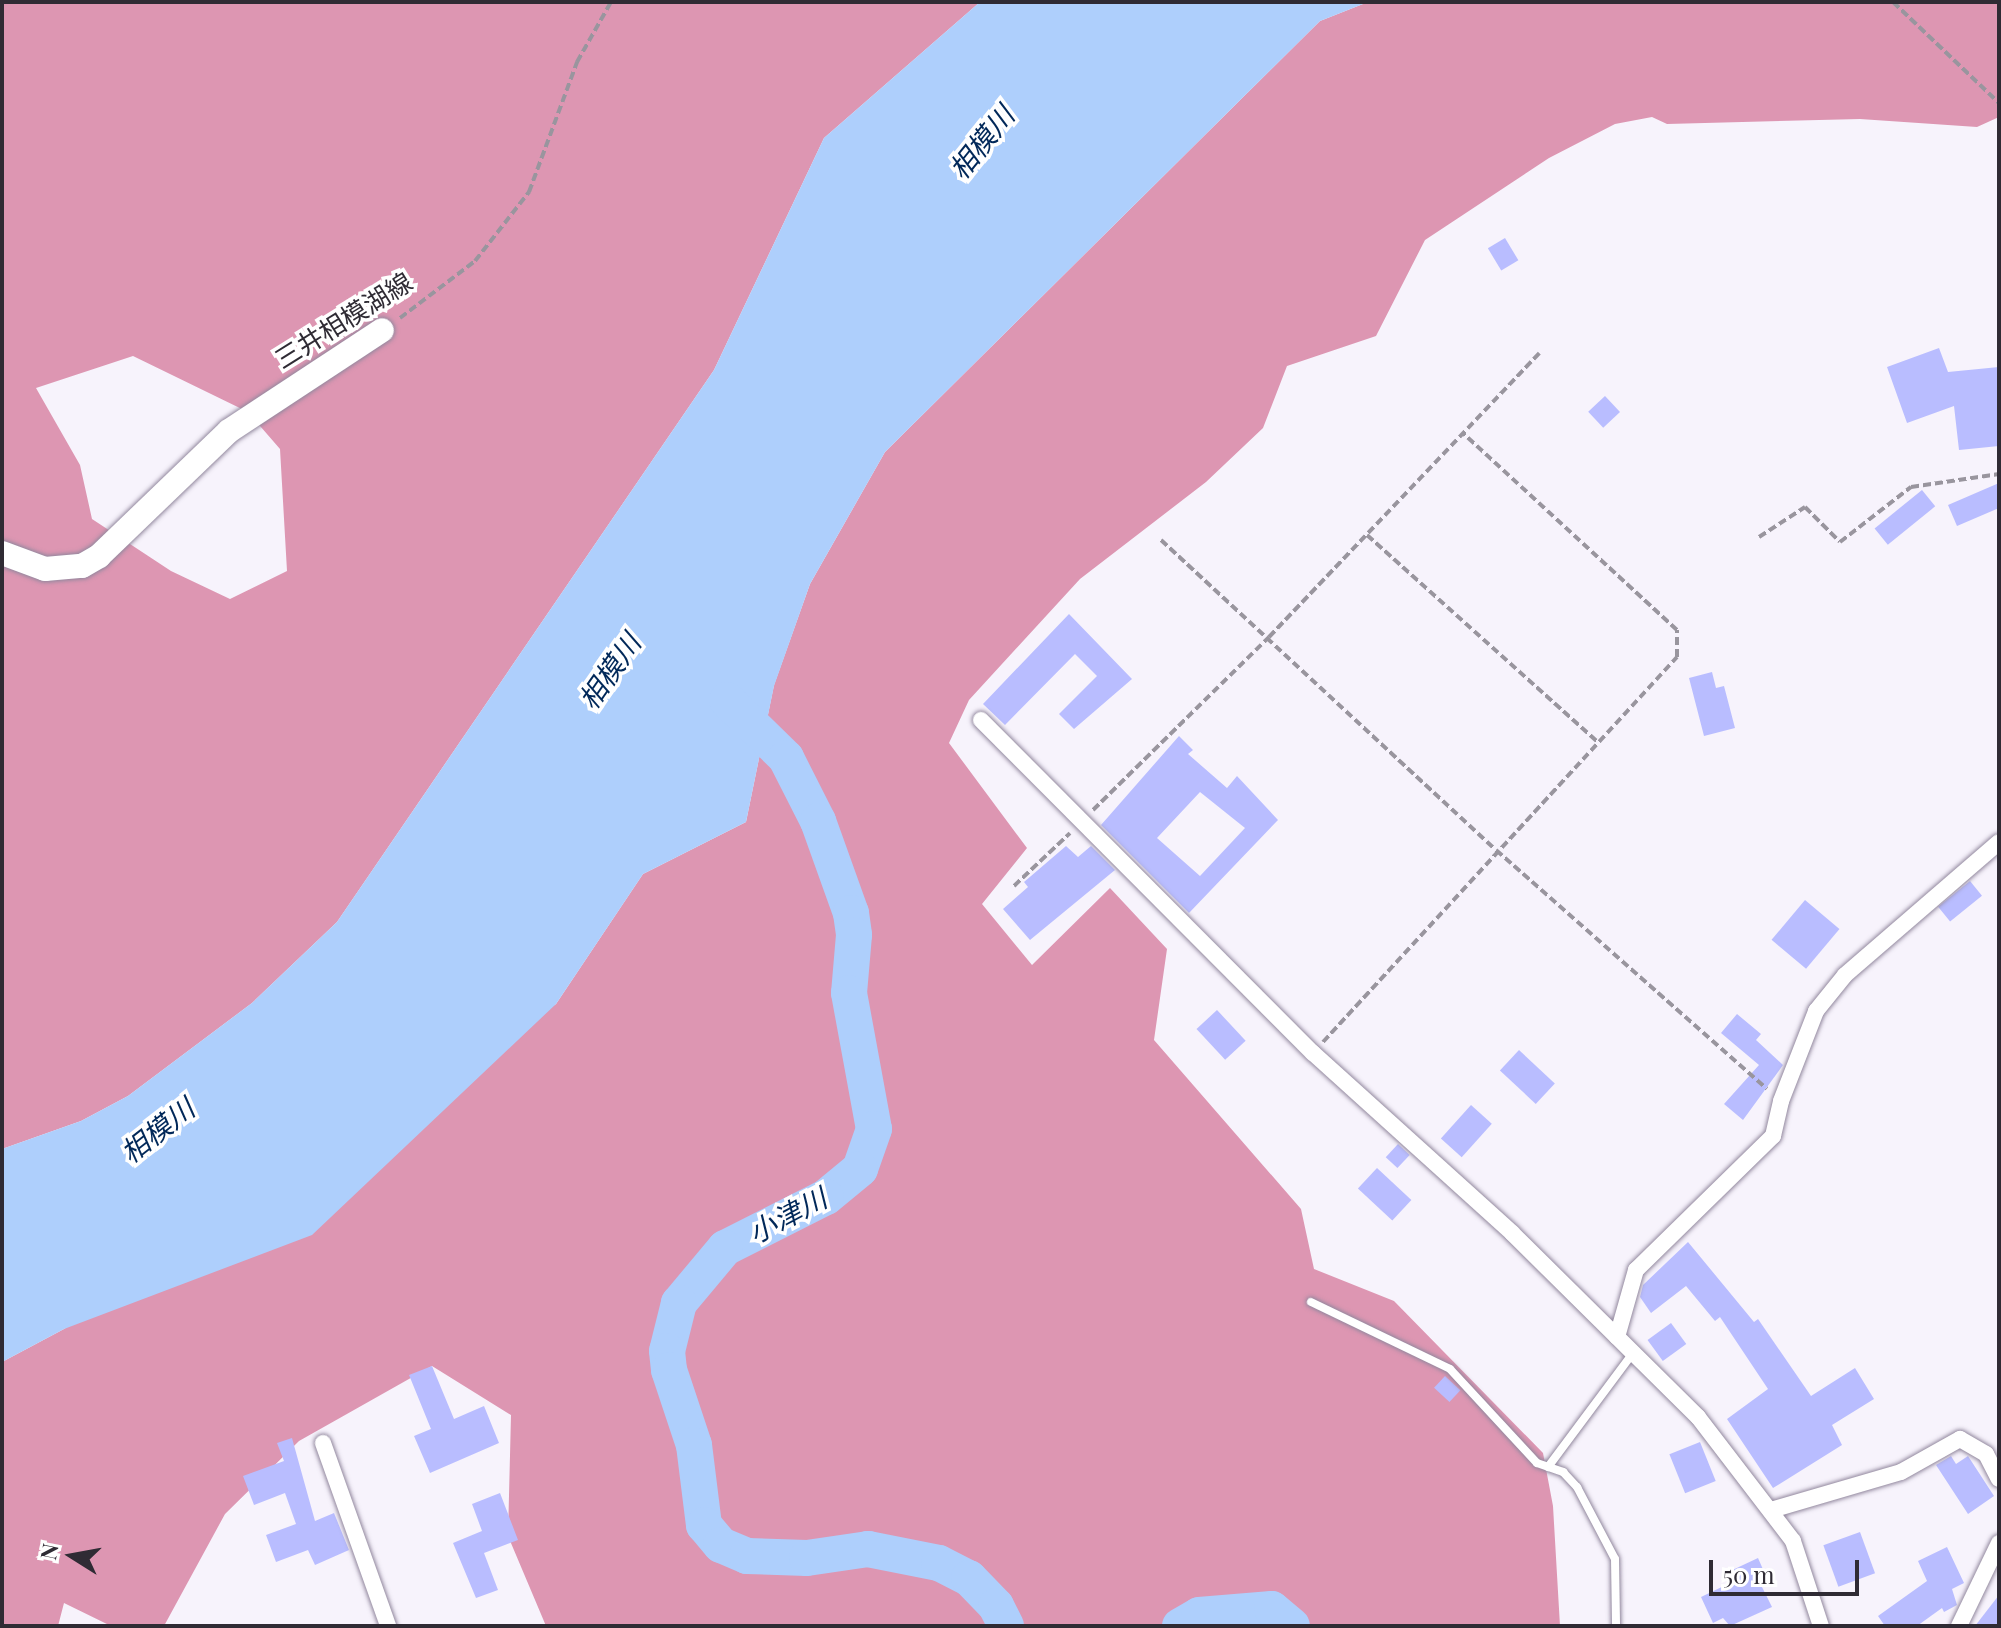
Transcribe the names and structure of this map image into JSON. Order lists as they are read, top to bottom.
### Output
{
  "streets": {
    "main road": ["三井相模湖線"]
  },
  "water": ["相模川", "小津川"],
  "scale_bar": "50 m",
  "north": "left"
}
